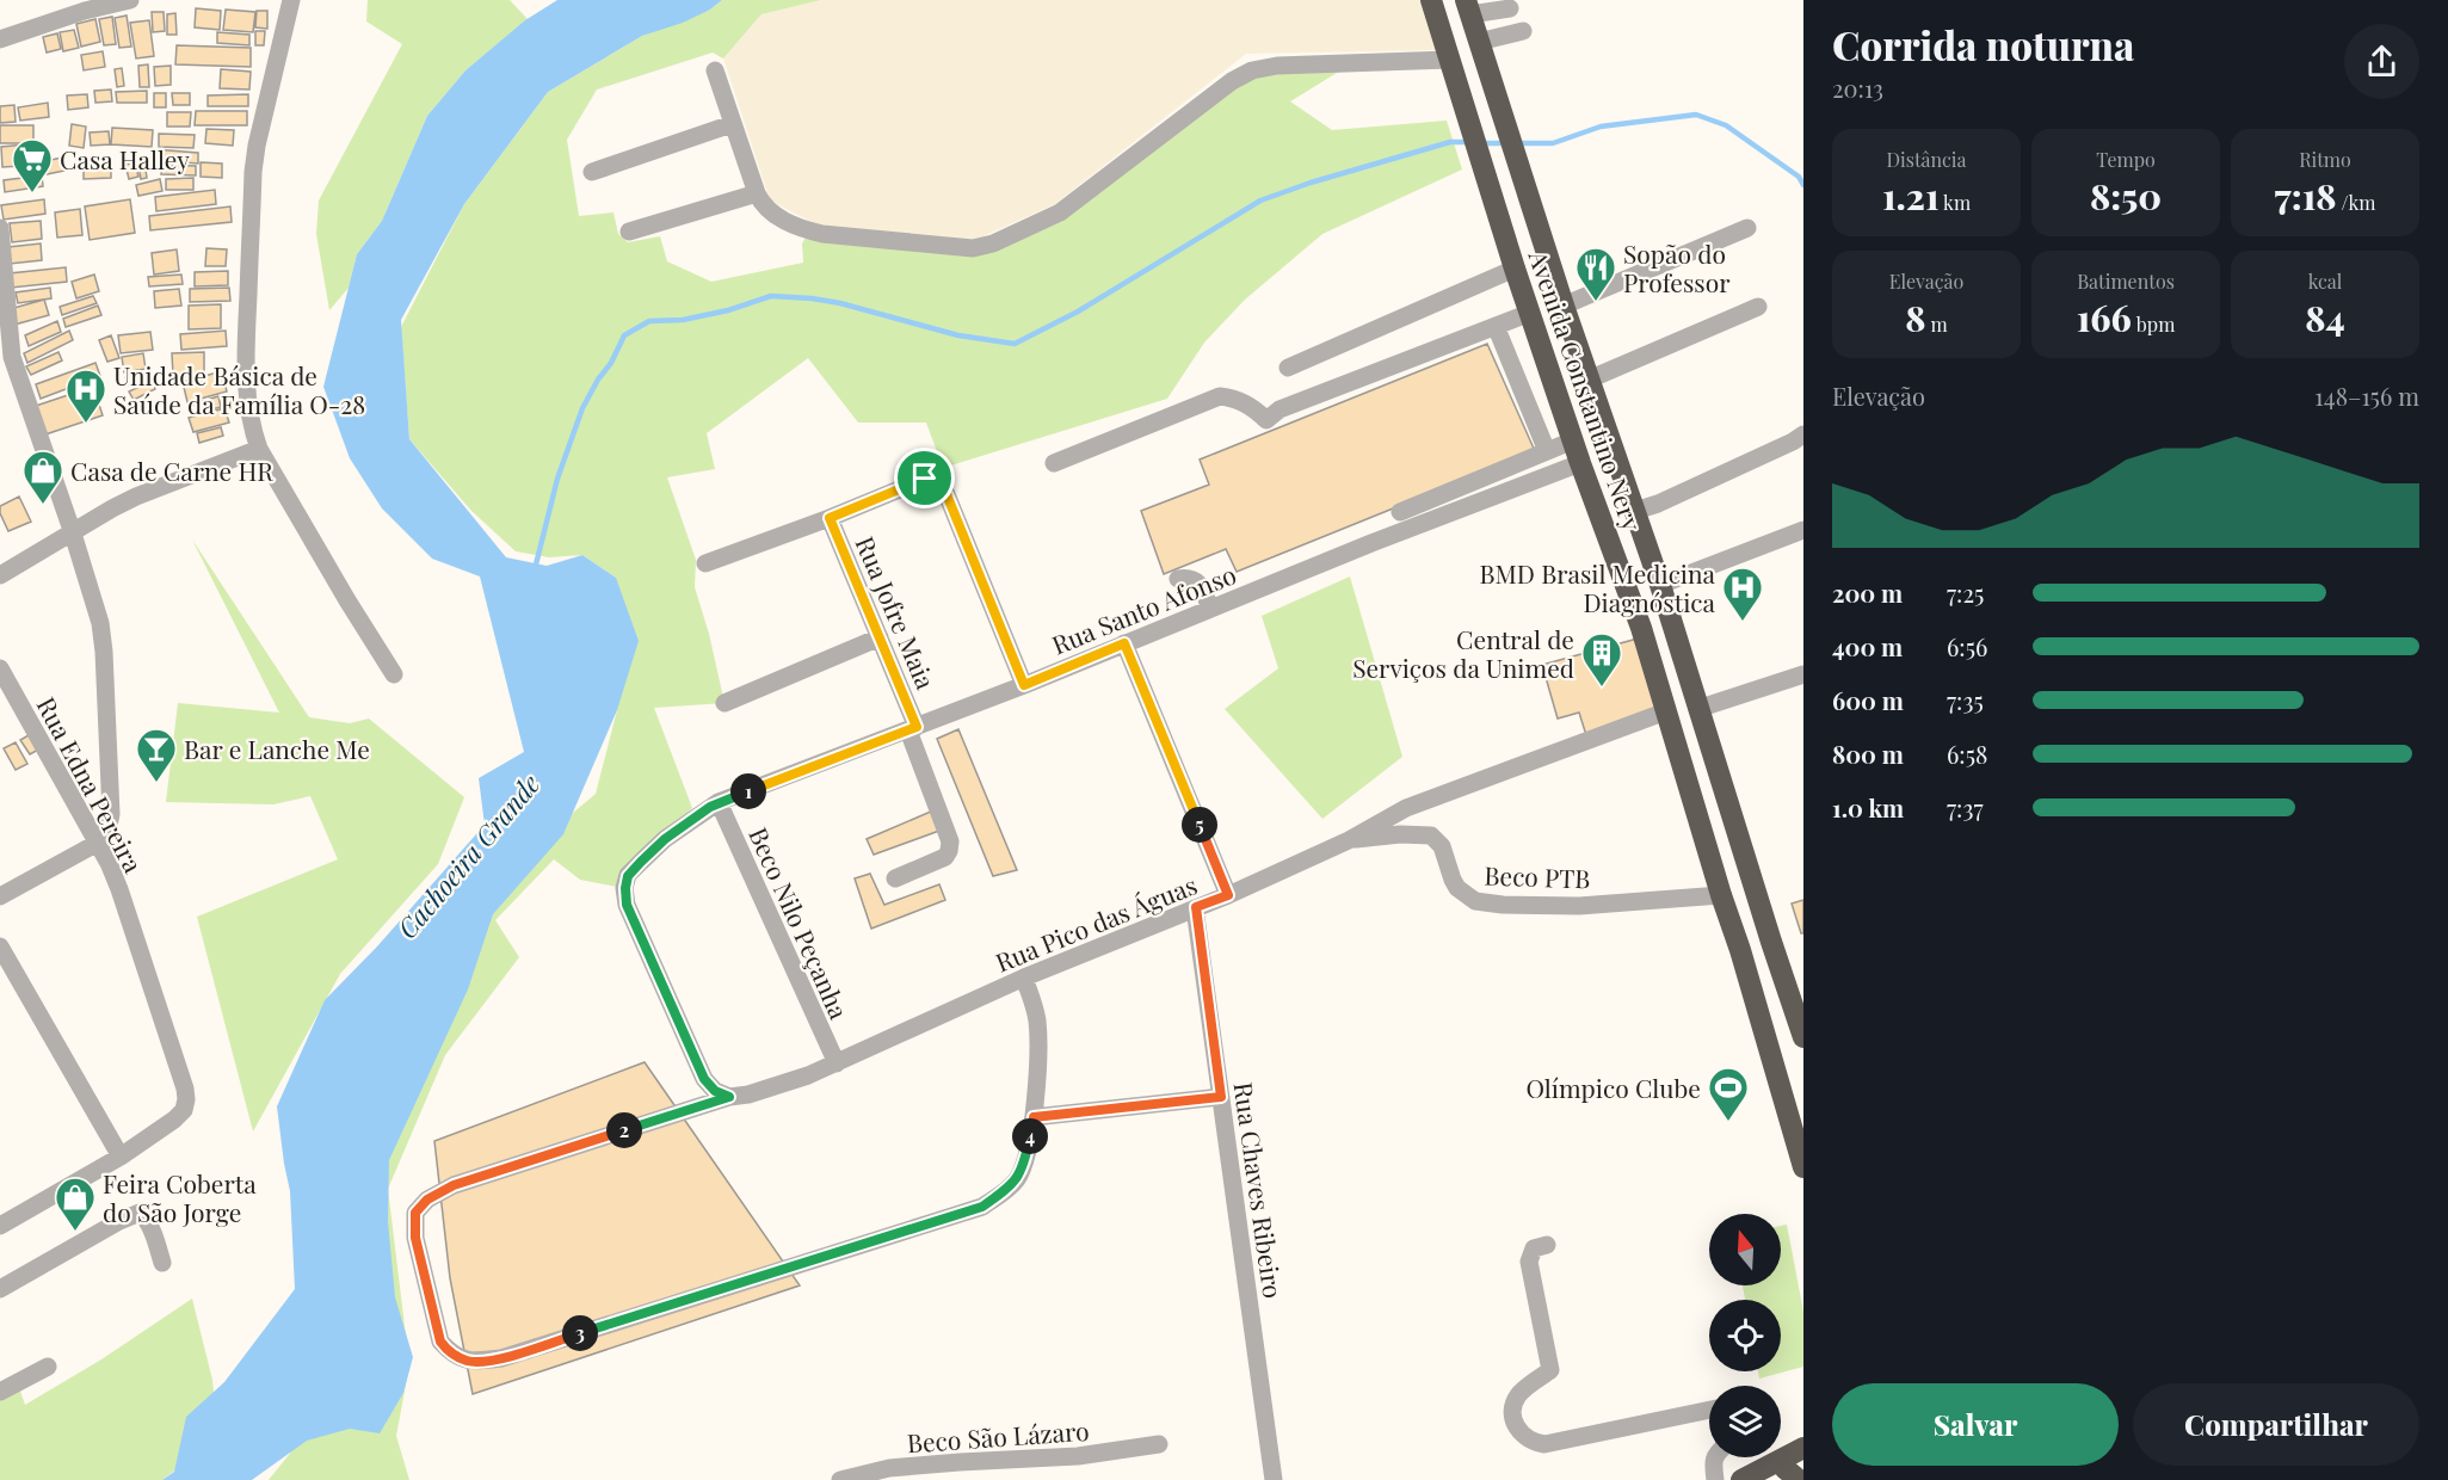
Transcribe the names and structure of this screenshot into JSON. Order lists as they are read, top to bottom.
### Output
{
  "streets": {
    "highway": ["Avenida Constantino Nery"],
    "street": [
      "Rua Santo Afonso",
      "Rua Jofre Maia",
      "Rua Edna Pereira",
      "Beco PTB",
      "Beco Nilo Peçanha",
      "Rua Pico das Águas",
      "Rua Chaves Ribeiro",
      "Beco São Lázaro"
    ]
  },
  "crossings": [
    ["Avenida Constantino Nery", "Rua Santo Afonso"],
    ["Avenida Constantino Nery", "Beco PTB"],
    ["Avenida Constantino Nery", "Rua Pico das Águas"],
    ["Rua Santo Afonso", "Rua Jofre Maia"],
    ["Rua Santo Afonso", "Beco Nilo Peçanha"],
    ["Rua Santo Afonso", "Rua Pico das Águas"],
    ["Beco PTB", "Rua Pico das Águas"],
    ["Beco Nilo Peçanha", "Rua Pico das Águas"],
    ["Rua Pico das Águas", "Rua Chaves Ribeiro"]
  ],
  "water": ["Cachoeira Grande"],
  "places": {
    "supermarket": ["Casa Halley"],
    "restaurant": ["Sopão do Professor"],
    "hospital": ["Unidade Básica de Saúde da Família O-28", "BMD Brasil Medicina Diagnóstica"],
    "shop": ["Casa de Carne HR", "Feira Coberta do São Jorge"],
    "building": ["Central de Serviços da Unimed"],
    "bar": ["Bar e Lanche Me"],
    "sports": ["Olímpico Clube"]
  },
  "north": "top",
  "page": {
    "heading": ["Corrida noturna", "20:13"],
    "stats": [
      ["Distância", "1.21 km"],
      ["Tempo", "8:50"],
      ["Ritmo", "7:18 /km"],
      ["Elevação", "8 m"],
      ["Batimentos", "166 bpm"],
      ["kcal", "84"]
    ],
    "chart": ["Elevação", "148–156 m"],
    "list": [
      {
        "name": "200 m",
        "note": "7:25"
      },
      {
        "name": "400 m",
        "note": "6:56"
      },
      {
        "name": "600 m",
        "note": "7:35"
      },
      {
        "name": "800 m",
        "note": "6:58"
      },
      {
        "name": "1.0 km",
        "note": "7:37"
      }
    ],
    "pins": [
      "1",
      "5",
      "2",
      "4",
      "3"
    ],
    "buttons": ["Salvar", "Compartilhar"]
  }
}
